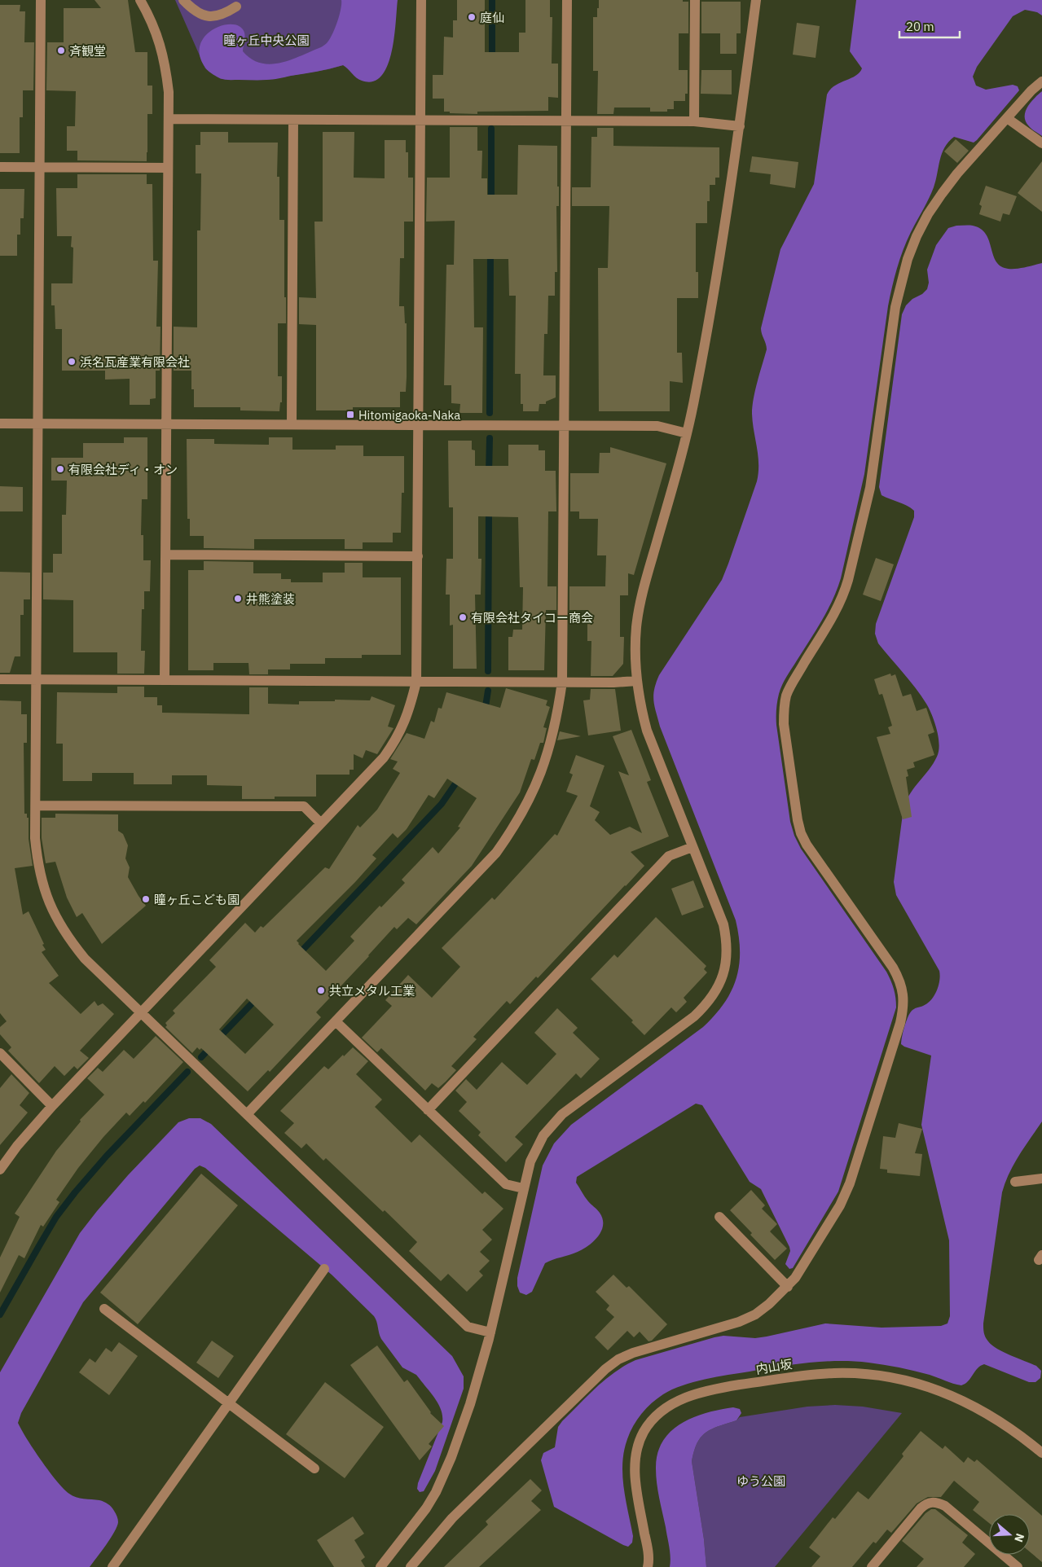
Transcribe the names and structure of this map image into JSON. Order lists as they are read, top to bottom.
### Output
{
  "streets": {
    "street": ["内山坂"]
  },
  "parks": ["瞳ヶ丘中央公園", "ゆう公園"],
  "places": {
    "other": [
      "庭仙",
      "斉観堂",
      "浜名瓦産業有限会社",
      "有限会社ディ・オン",
      "井熊塗装",
      "有限会社タイコー商会",
      "瞳ヶ丘こども園",
      "共立メタル工業"
    ],
    "transit": ["Hitomigaoka-Naka"]
  },
  "scale_bar": "20 m",
  "north": "right"
}
